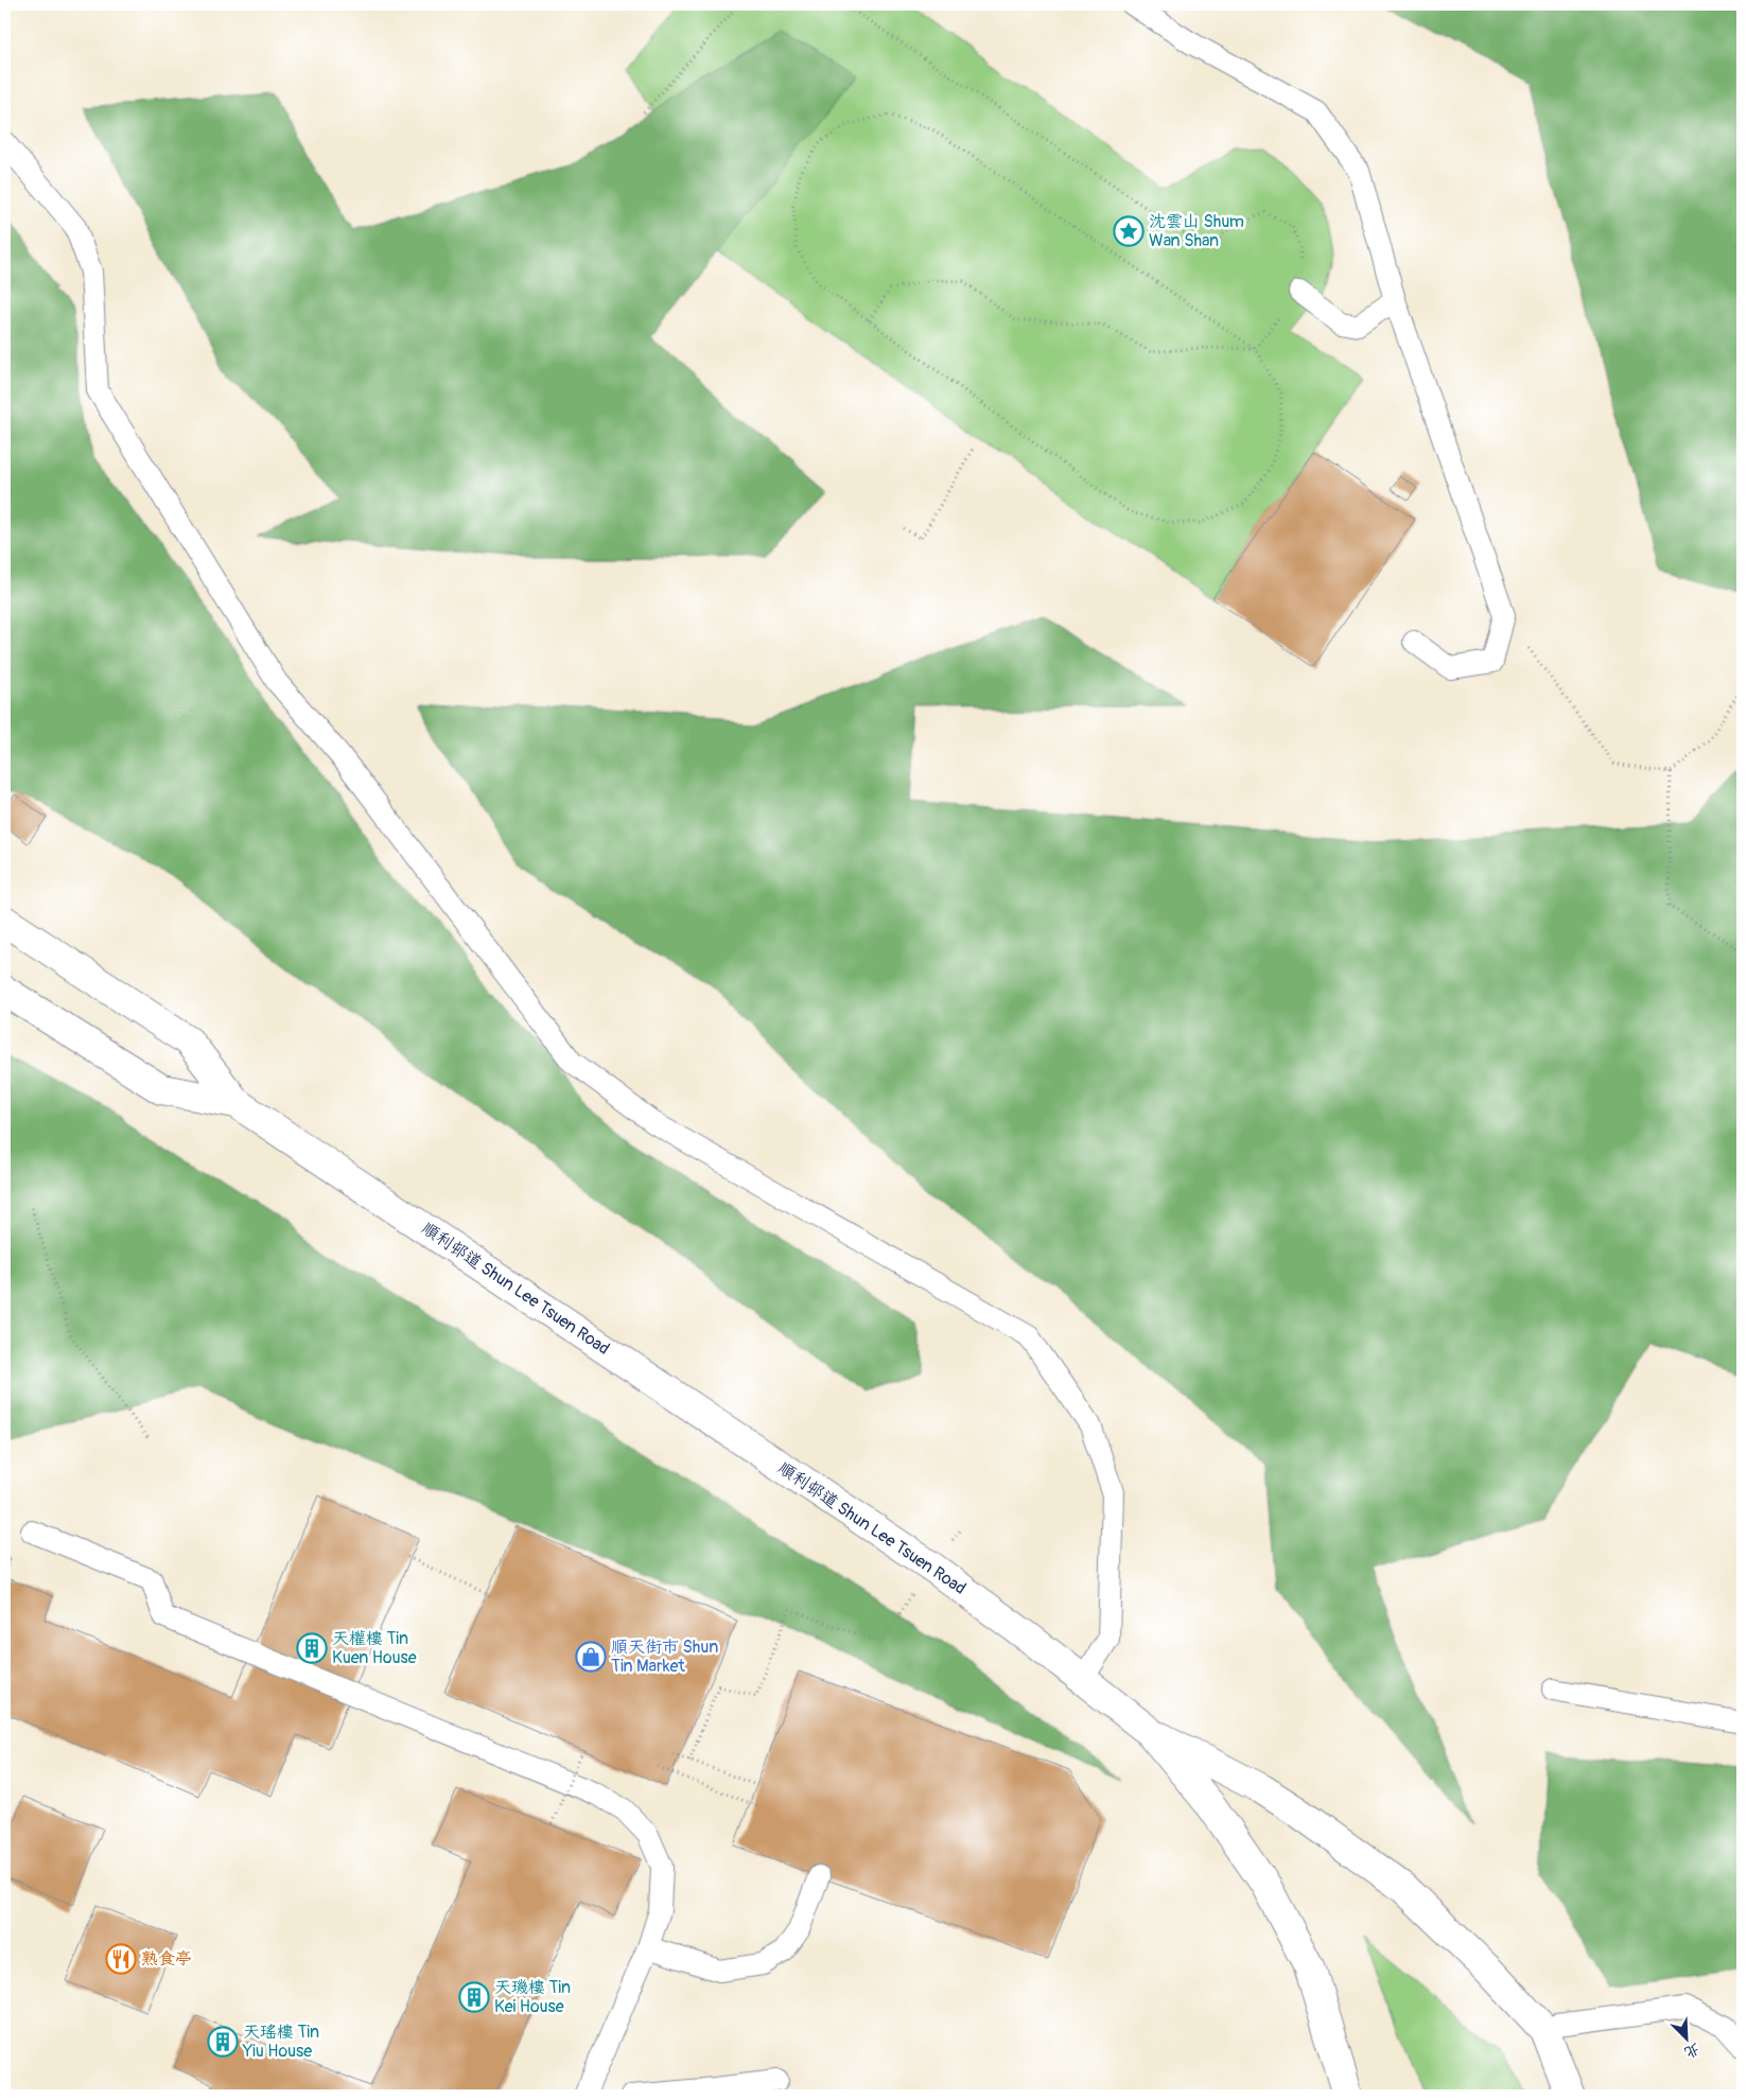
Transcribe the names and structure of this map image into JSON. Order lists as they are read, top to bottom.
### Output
{
  "streets": {
    "main road": ["順利邨道 Shun Lee Tsuen Road"]
  },
  "places": {
    "place": ["沈雲山 Shum Wan Shan"],
    "building": ["天權樓 Tin Kuen House", "天璣樓 Tin Kei House", "天瑤樓 Tin Yiu House"],
    "shop": ["順天街市 Shun Tin Market"],
    "restaurant": ["熟食亭"]
  },
  "north": "bottom right"
}
